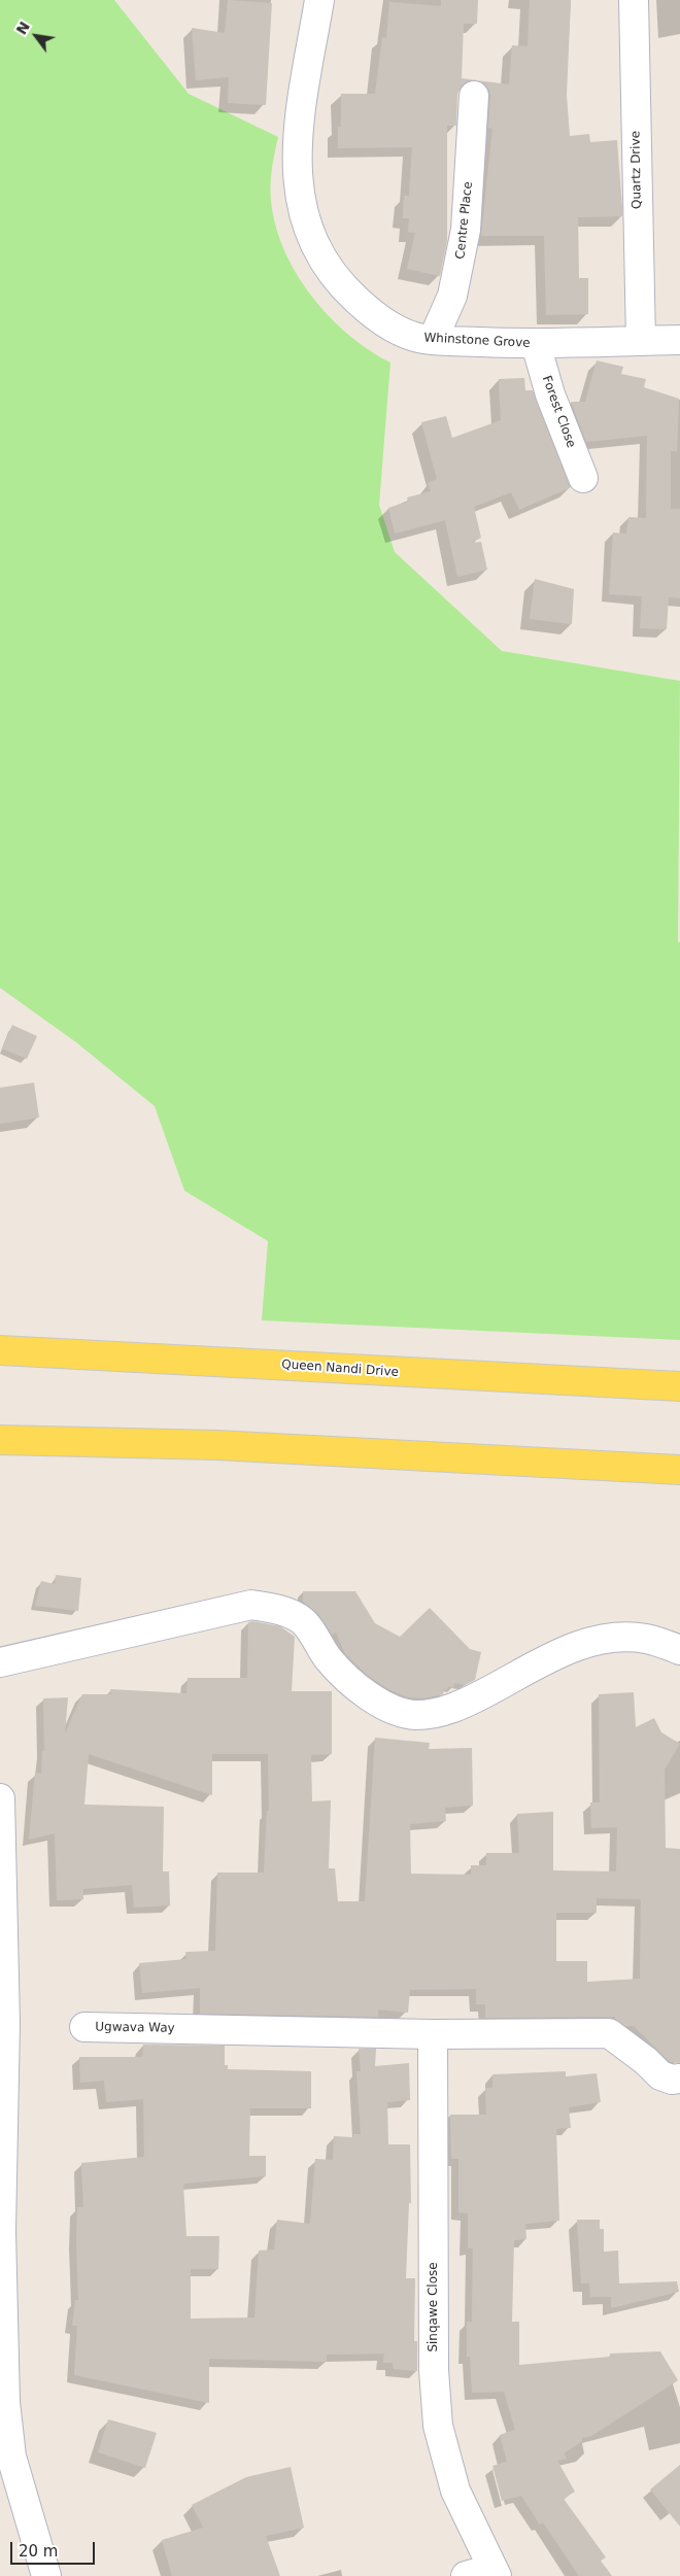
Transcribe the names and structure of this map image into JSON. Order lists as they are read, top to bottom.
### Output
{
  "streets": {
    "main road": ["Queen Nandi Drive"],
    "street": [
      "Quartz Drive",
      "Centre Place",
      "Whinstone Grove",
      "Forest Close",
      "Ugwava Way",
      "Sinqawe Close"
    ]
  },
  "crossings": [
    ["Quartz Drive", "Whinstone Grove"],
    ["Centre Place", "Whinstone Grove"],
    ["Whinstone Grove", "Forest Close"],
    ["Ugwava Way", "Sinqawe Close"]
  ],
  "scale_bar": "20 m",
  "north": "top left"
}
